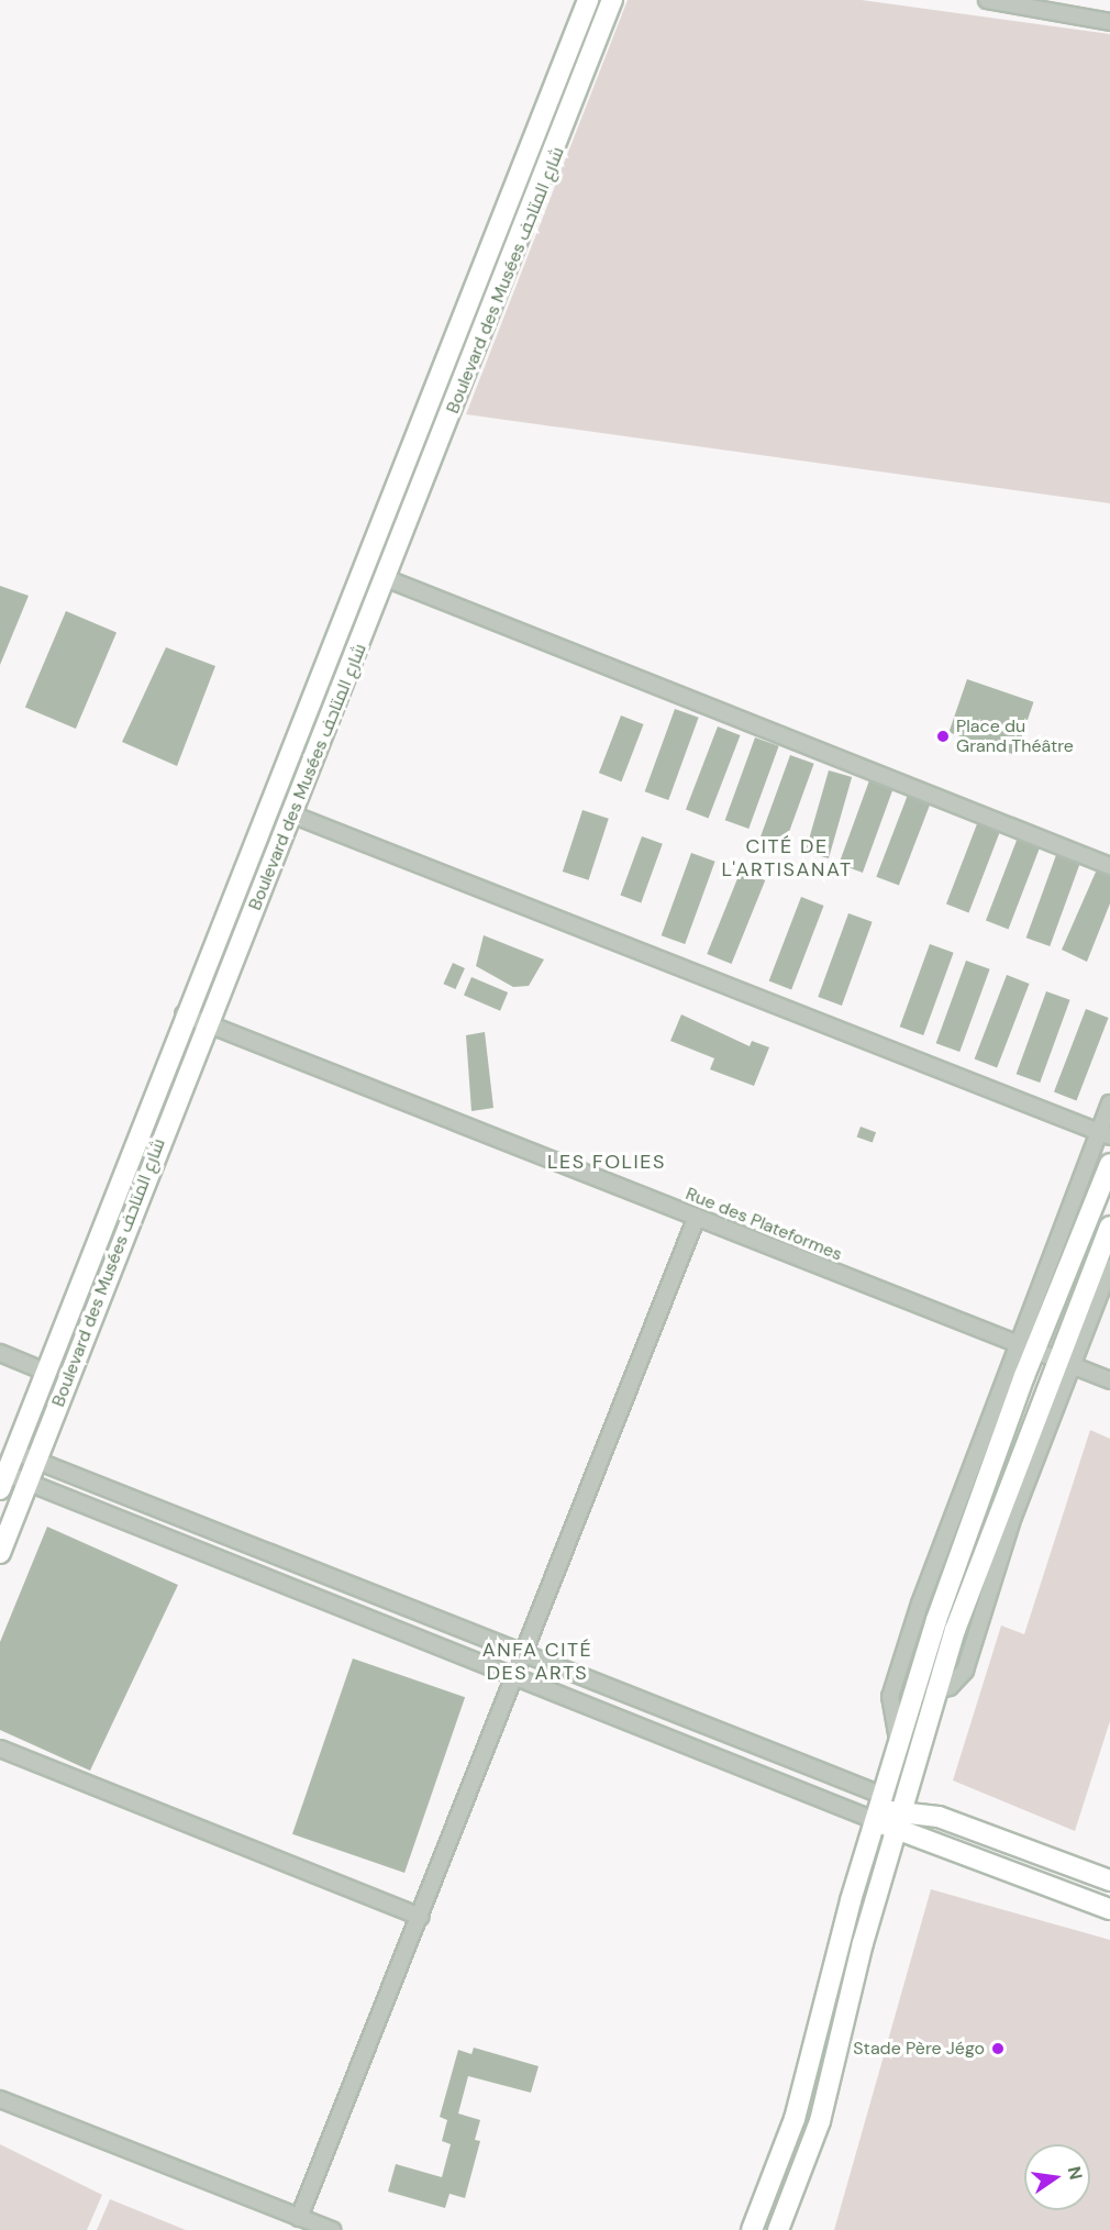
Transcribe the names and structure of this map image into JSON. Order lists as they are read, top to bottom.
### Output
{
  "streets": {
    "street": ["Boulevard des Musées شارع المتاحف", "Rue des Plateformes"]
  },
  "crossings": [
    ["Boulevard des Musées شارع المتاحف", "Rue des Plateformes"]
  ],
  "districts": ["CITÉ DE L'ARTISANAT", "LES FOLIES", "ANFA CITÉ DES ARTS"],
  "places": ["Place du Grand Théâtre", "Stade Père Jégo"],
  "north": "right"
}
